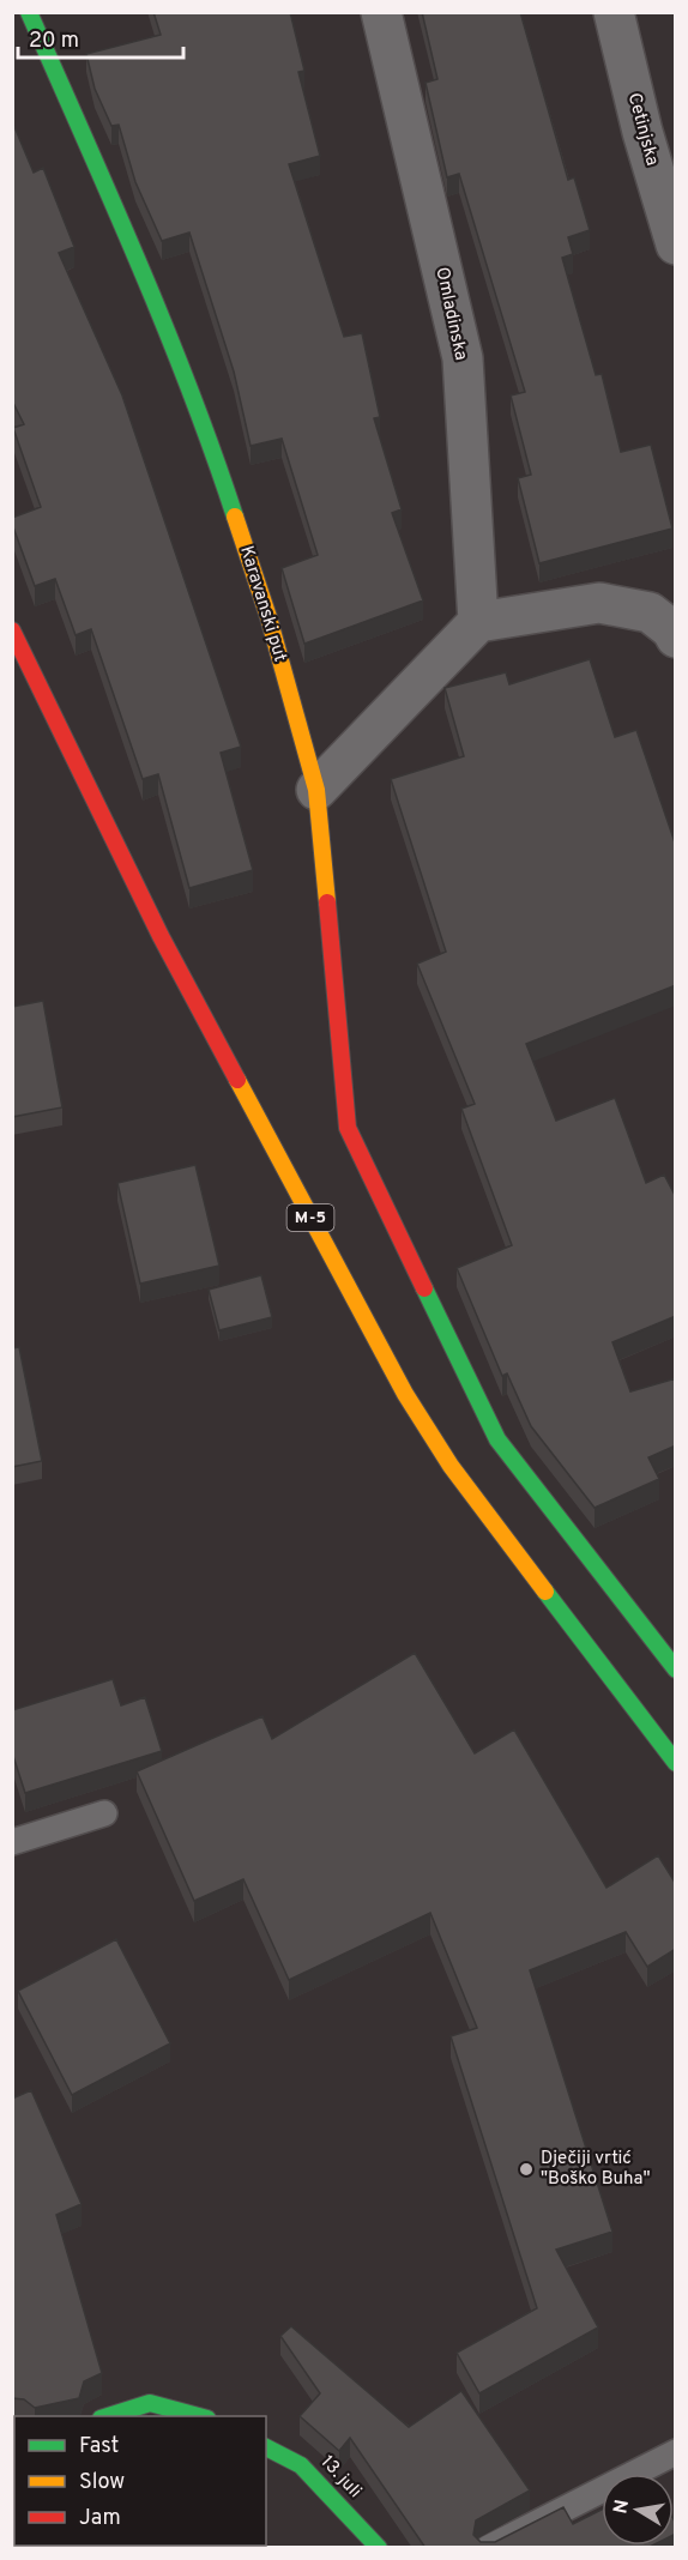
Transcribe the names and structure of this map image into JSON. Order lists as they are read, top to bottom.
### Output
{
  "streets": {
    "street": [
      "Cetinjska",
      "Omladinska",
      "Karavanski put",
      "M-5",
      "13. juli"
    ]
  },
  "places": ["Dječiji vrtić \"Boško Buha\""],
  "legend": ["Fast", "Slow", "Jam"],
  "scale_bar": "20 m",
  "north": "left"
}
